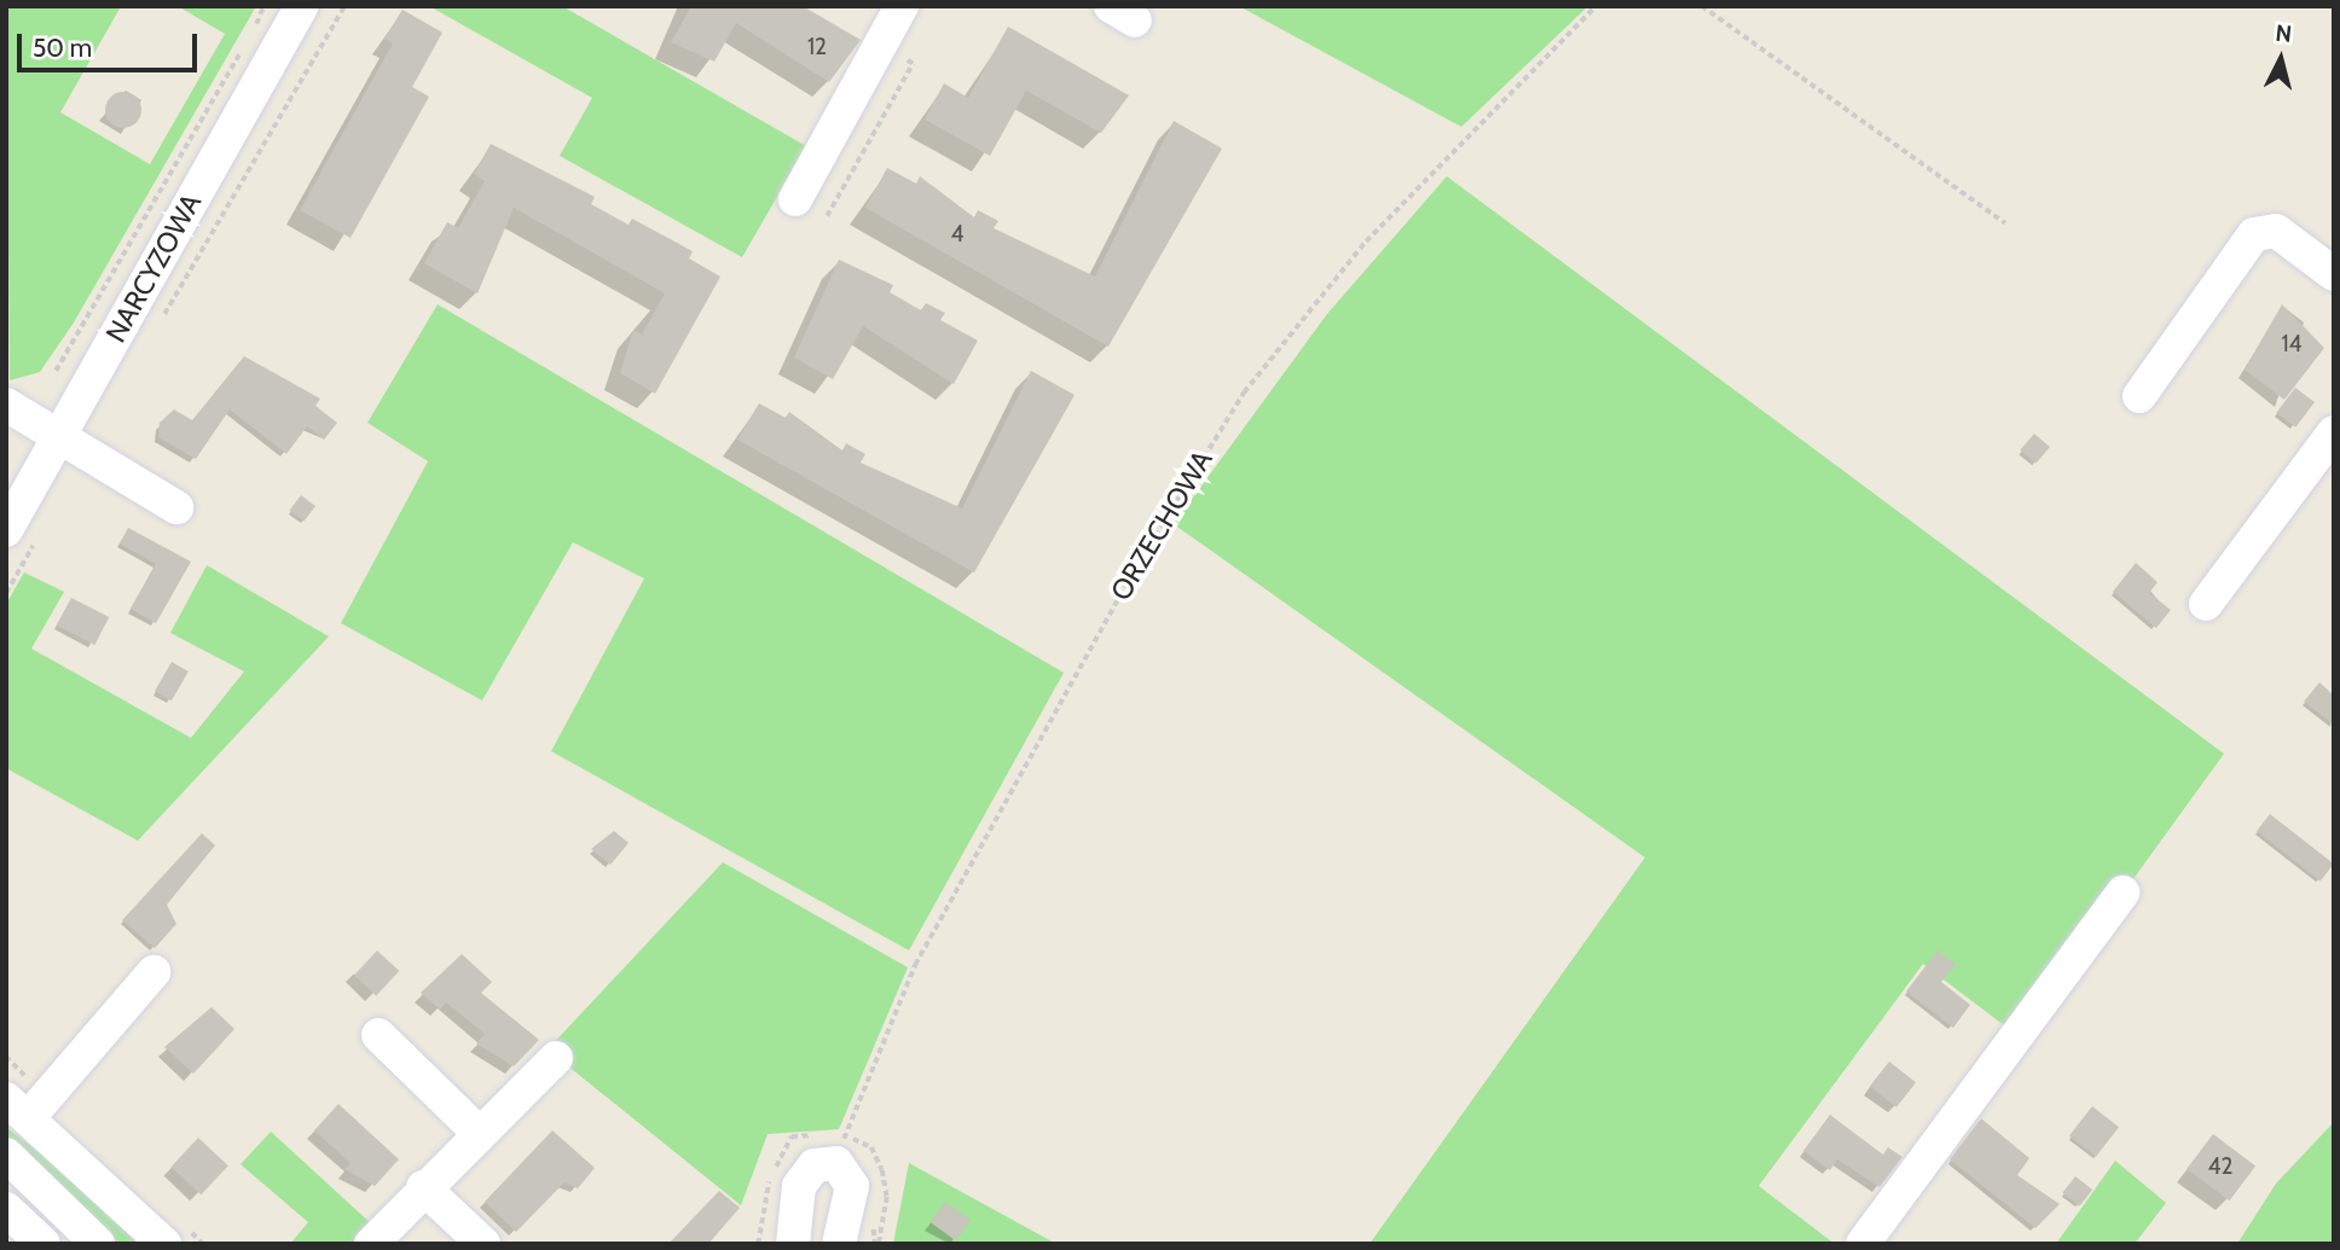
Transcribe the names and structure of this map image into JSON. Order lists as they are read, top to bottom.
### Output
{
  "streets": {
    "street": ["NARCYZOWA"],
    "path": ["ORZECHOWA"]
  },
  "house_numbers": [
    "12",
    "4",
    "14",
    "42"
  ],
  "scale_bar": "50 m",
  "north": "top"
}
